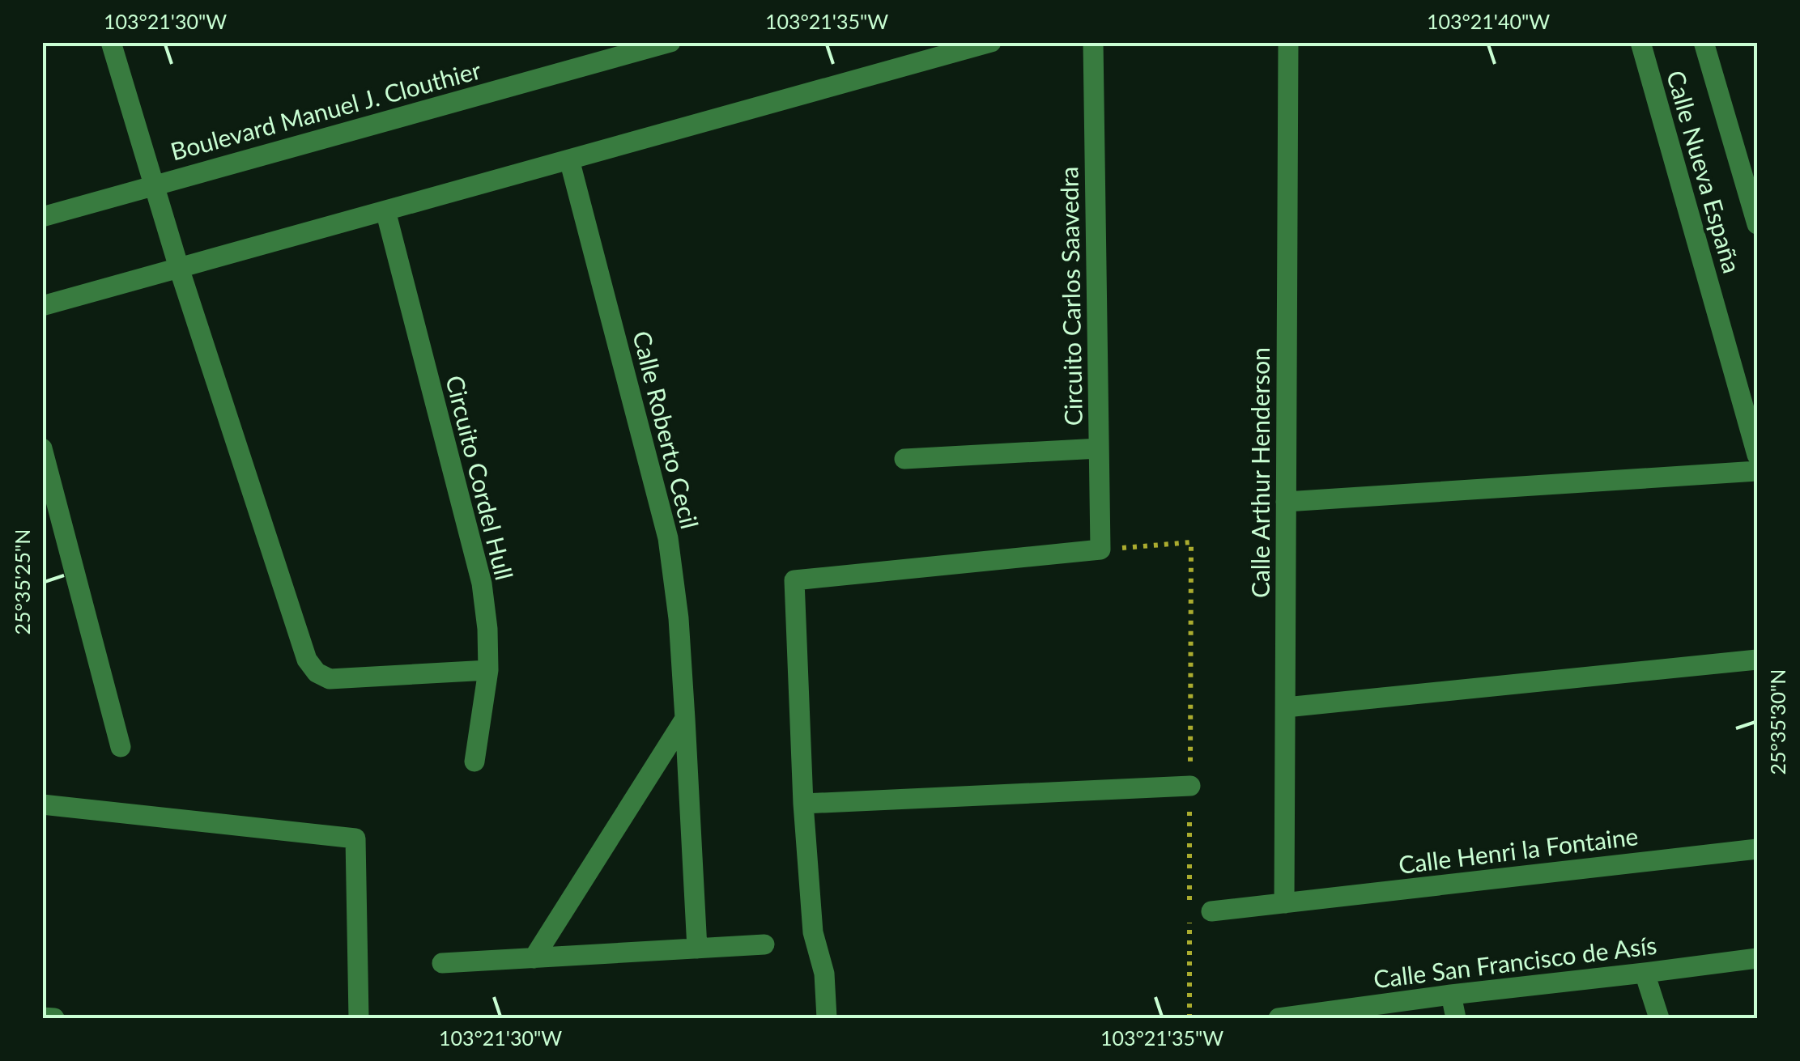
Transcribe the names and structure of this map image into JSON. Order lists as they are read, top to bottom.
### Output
{
  "streets": {
    "street": [
      "Boulevard Manuel J. Clouthier",
      "Calle Nueva España",
      "Circuito Carlos Saavedra",
      "Calle Roberto Cecil",
      "Calle Arthur Henderson",
      "Circuito Cordel Hull",
      "Calle Henri la Fontaine",
      "Calle San Francisco de Asís"
    ]
  },
  "crossings": [
    ["Calle Arthur Henderson", "Calle Henri la Fontaine"]
  ],
  "coordinates": [
    "103°21'30\"W",
    "103°21'35\"W",
    "103°21'40\"W",
    "25°35'25\"N",
    "25°35'30\"N"
  ]
}
